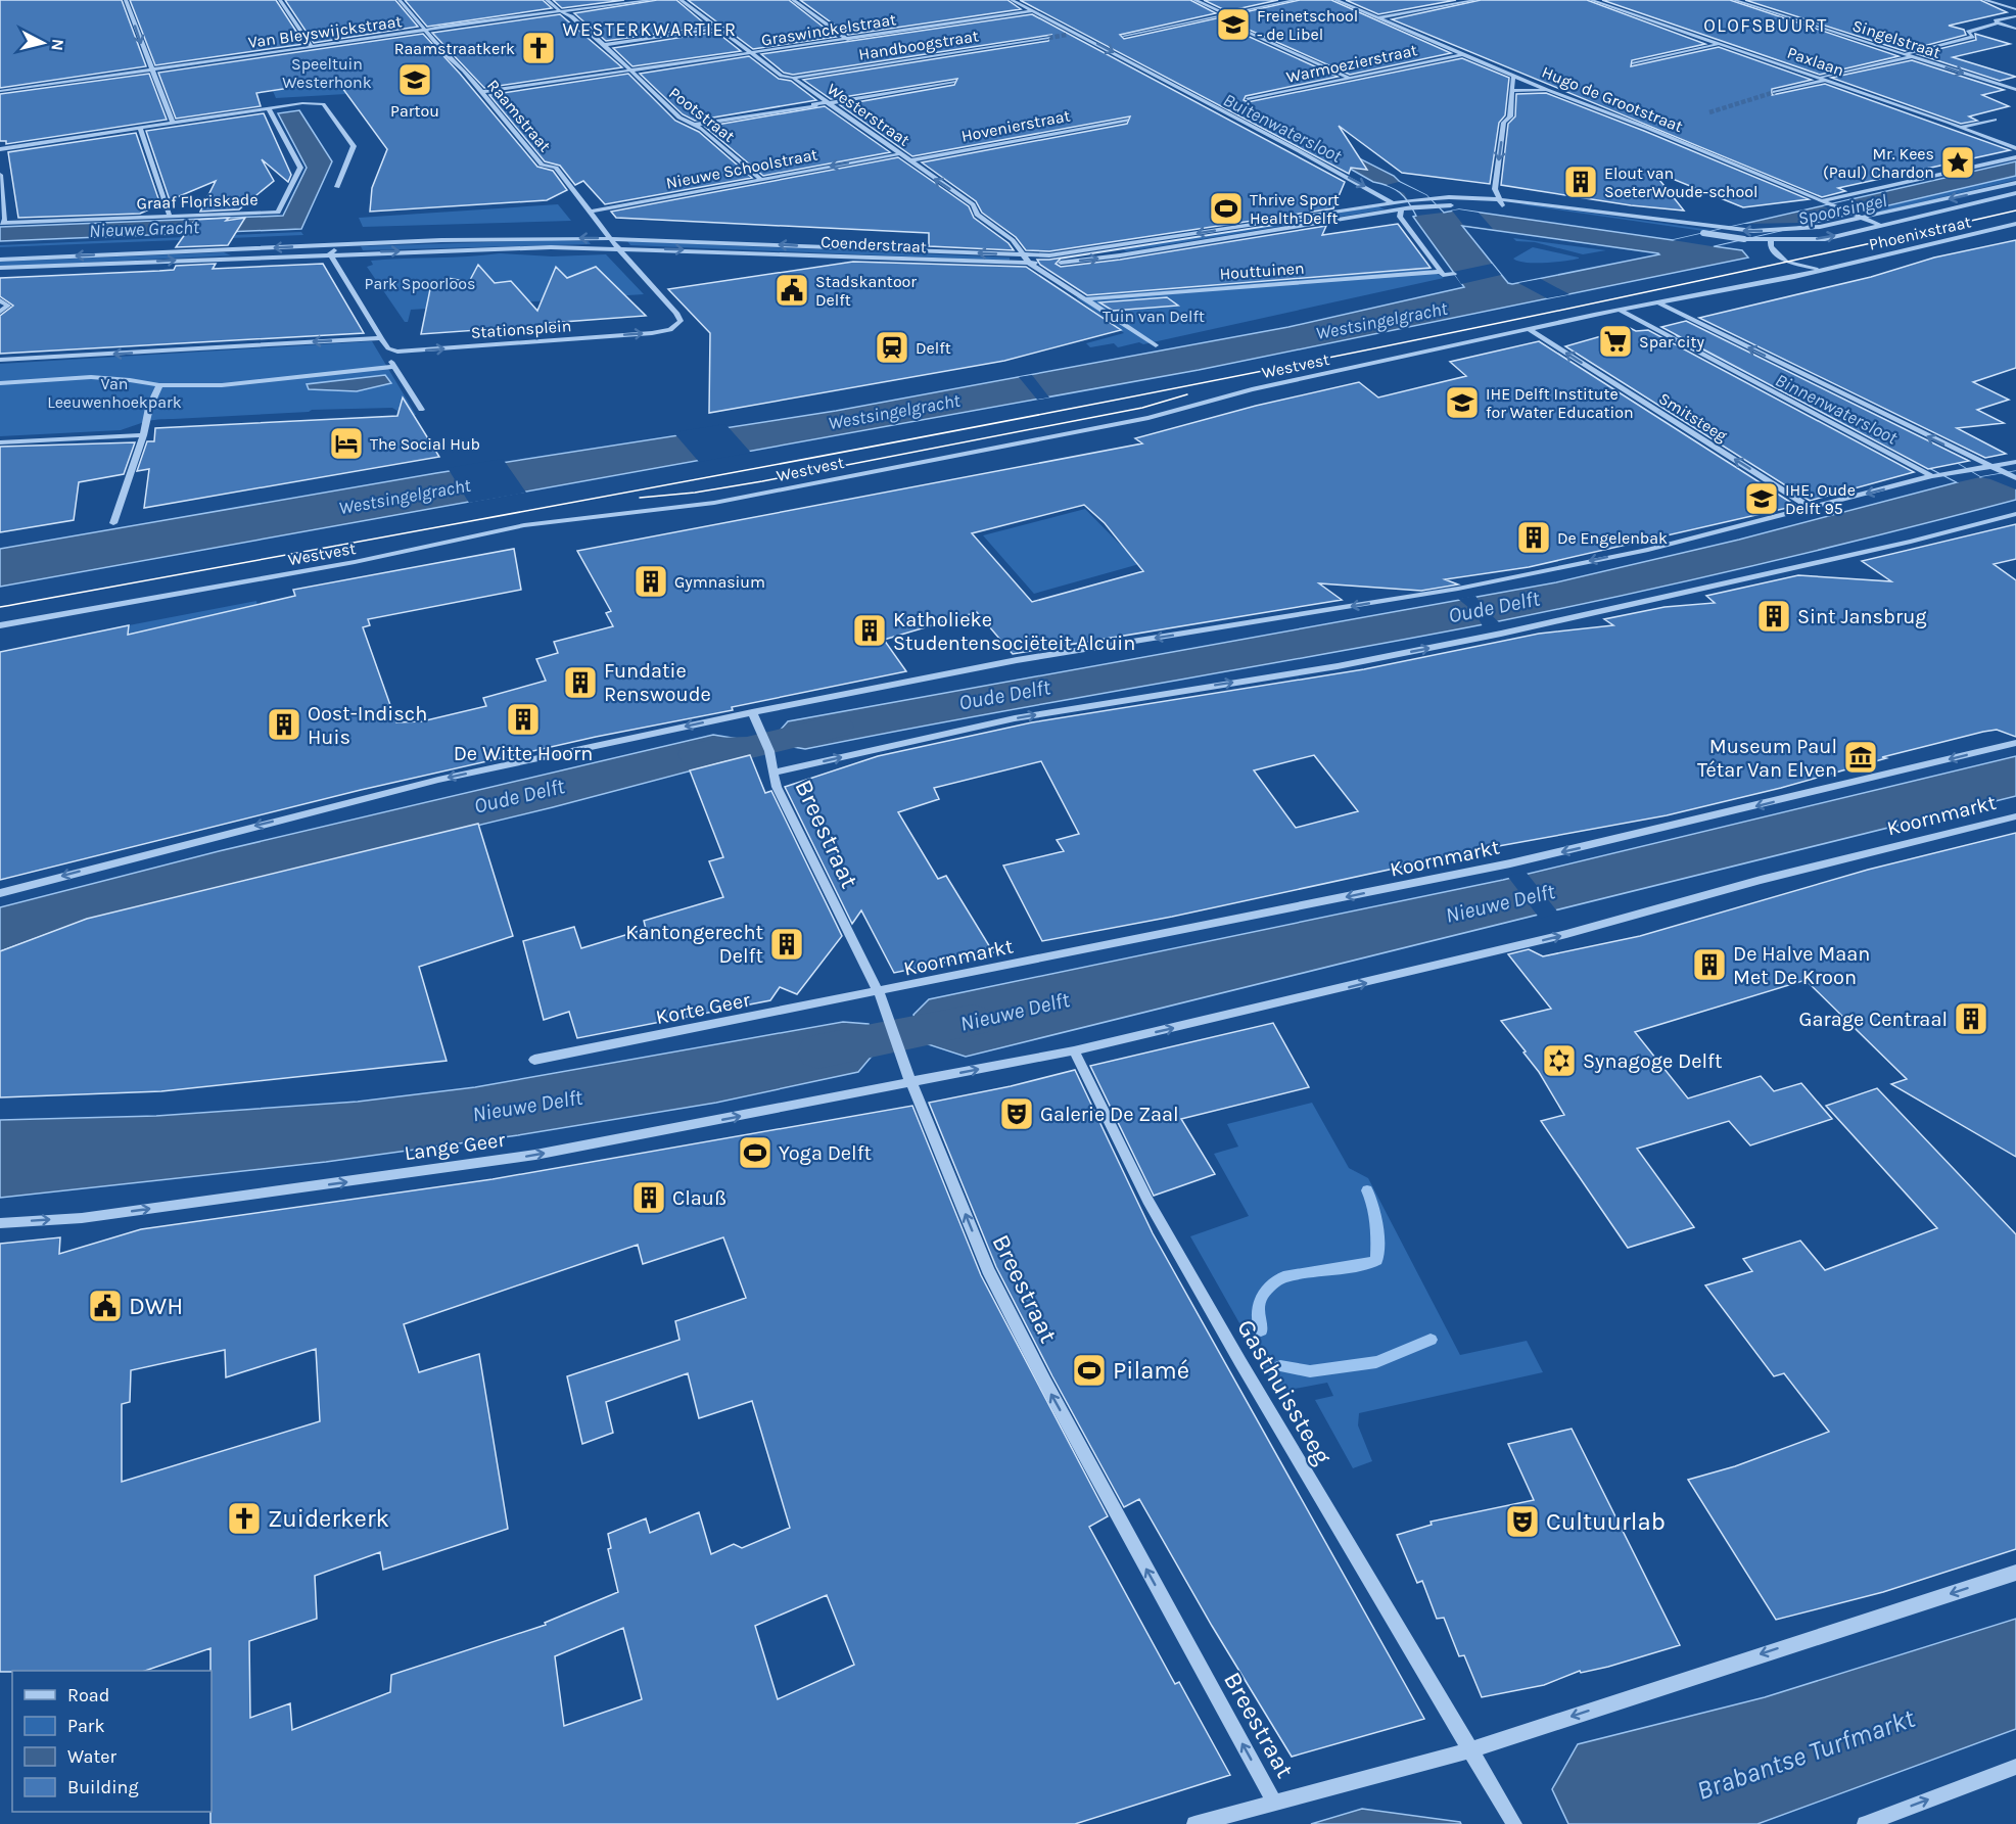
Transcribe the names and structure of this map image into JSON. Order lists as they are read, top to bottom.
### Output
{
  "streets": {
    "street": [
      "Graswinckelstraat",
      "Van Bleyswijckstraat",
      "Singelstraat",
      "Handboogstraat",
      "Paxlaan",
      "Warmoezierstraat",
      "Hugo de Grootstraat",
      "Pootstraat",
      "Westerstraat",
      "Raamstraat",
      "Hovenierstraat",
      "Nieuwe Schoolstraat",
      "Graaf Floriskade",
      "Phoenixstraat",
      "Coenderstraat",
      "Houttuinen",
      "Stationsplein",
      "Westvest",
      "Smitsteeg",
      "Koornmarkt",
      "Breestraat",
      "Korte Geer",
      "Lange Geer",
      "Gasthuissteeg"
    ]
  },
  "crossings": [
    ["Graswinckelstraat", "Pootstraat"],
    ["Graswinckelstraat", "Westerstraat"],
    ["Graswinckelstraat", "Raamstraat"],
    ["Van Bleyswijckstraat", "Pootstraat"],
    ["Van Bleyswijckstraat", "Raamstraat"],
    ["Handboogstraat", "Westerstraat"],
    ["Warmoezierstraat", "Hugo de Grootstraat"],
    ["Hugo de Grootstraat", "Phoenixstraat"],
    ["Pootstraat", "Nieuwe Schoolstraat"],
    ["Westerstraat", "Hovenierstraat"],
    ["Westerstraat", "Nieuwe Schoolstraat"],
    ["Westerstraat", "Coenderstraat"],
    ["Raamstraat", "Nieuwe Schoolstraat"],
    ["Raamstraat", "Coenderstraat"],
    ["Raamstraat", "Stationsplein"],
    ["Phoenixstraat", "Coenderstraat"],
    ["Phoenixstraat", "Westvest"],
    ["Coenderstraat", "Stationsplein"],
    ["Westvest", "Smitsteeg"],
    ["Koornmarkt", "Breestraat"],
    ["Koornmarkt", "Korte Geer"],
    ["Koornmarkt", "Lange Geer"],
    ["Koornmarkt", "Gasthuissteeg"],
    ["Breestraat", "Korte Geer"],
    ["Breestraat", "Lange Geer"]
  ],
  "one_way": ["Breestraat", "Lange Geer"],
  "districts": ["OLOFSBUURT", "WESTERKWARTIER"],
  "water": [
    "Buitenwatersloot",
    "Spoorsingel",
    "Nieuwe Gracht",
    "Westsingelgracht",
    "Binnenwatersloot",
    "Oude Delft",
    "Nieuwe Delft",
    "Brabantse Turfmarkt"
  ],
  "parks": [
    "Speeltuin Westerhonk",
    "Park Spoorloos",
    "Tuin van Delft",
    "Van Leeuwenhoekpark"
  ],
  "places": {
    "school or university": [
      "Freinetschool - de Libel",
      "Partou",
      "IHE Delft Institute for Water Education",
      "IHE, Oude Delft 95"
    ],
    "church": ["Raamstraatkerk", "Zuiderkerk"],
    "place": ["Mr. Kees (Paul) Chardon"],
    "building": [
      "Elout van SoeterWoude-school",
      "De Engelenbak",
      "Gymnasium",
      "Sint Jansbrug",
      "Katholieke Studentensociëteit Alcuin",
      "Fundatie Renswoude",
      "De Witte Hoorn",
      "Oost-Indisch Huis",
      "Kantongerecht Delft",
      "De Halve Maan Met De Kroon",
      "Garage Centraal",
      "Clauß"
    ],
    "sports": ["Thrive Sport Health Delft", "Yoga Delft", "Pilamé"],
    "public building": ["Stadskantoor Delft", "DWH"],
    "supermarket": ["Spar city"],
    "station": ["Delft"],
    "hotel": ["The Social Hub"],
    "museum": ["Museum Paul Tétar Van Elven"],
    "synagogue": ["Synagoge Delft"],
    "theatre": ["Galerie De Zaal", "Cultuurlab"]
  },
  "legend": [
    "Road",
    "Park",
    "Water",
    "Building"
  ],
  "north": "right"
}
